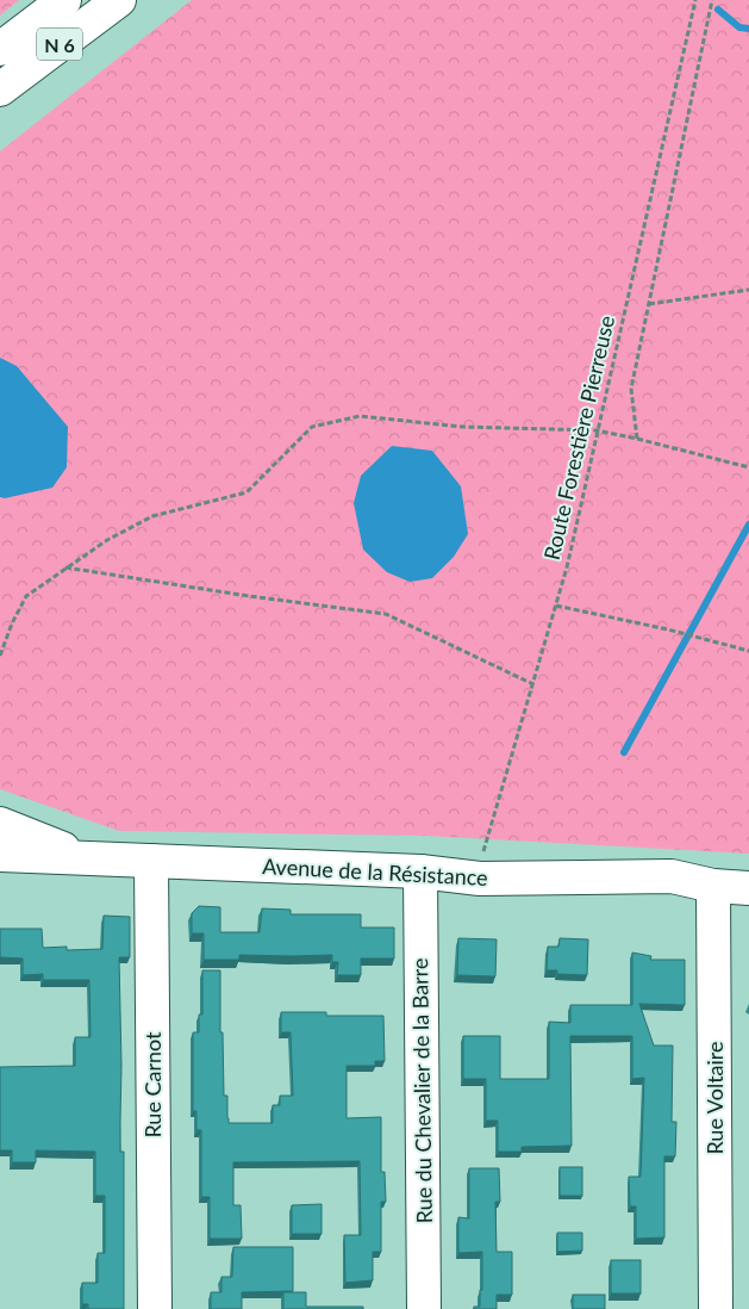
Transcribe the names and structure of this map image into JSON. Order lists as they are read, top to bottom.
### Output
{
  "streets": {
    "street": [
      "N 6",
      "Avenue de la Résistance",
      "Rue Carnot",
      "Rue du Chevalier de la Barre",
      "Rue Voltaire"
    ],
    "path": ["Route Forestière Pierreuse"]
  },
  "crossings": [
    ["Route Forestière Pierreuse", "Avenue de la Résistance"],
    ["Avenue de la Résistance", "Rue Carnot"],
    ["Avenue de la Résistance", "Rue du Chevalier de la Barre"],
    ["Avenue de la Résistance", "Rue Voltaire"]
  ]
}
